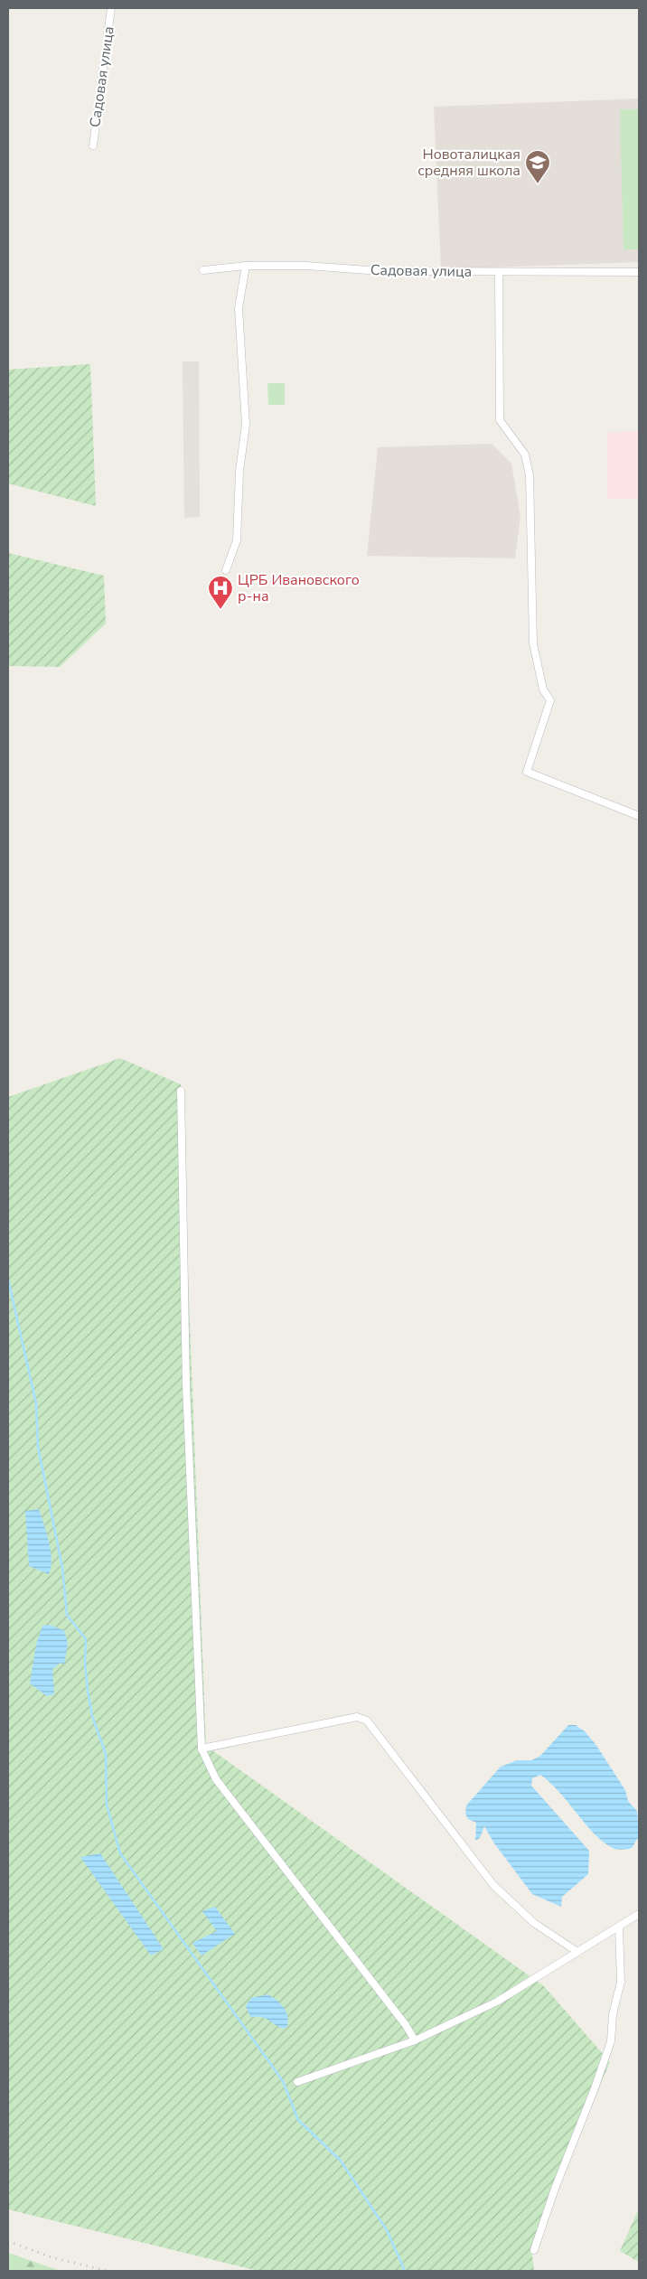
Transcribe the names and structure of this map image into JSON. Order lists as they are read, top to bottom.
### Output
{
  "streets": {
    "street": ["Садовая улица"]
  },
  "places": {
    "school or university": ["Новоталицкая средняя школа"],
    "hospital": ["ЦРБ Ивановского р-на"]
  }
}
